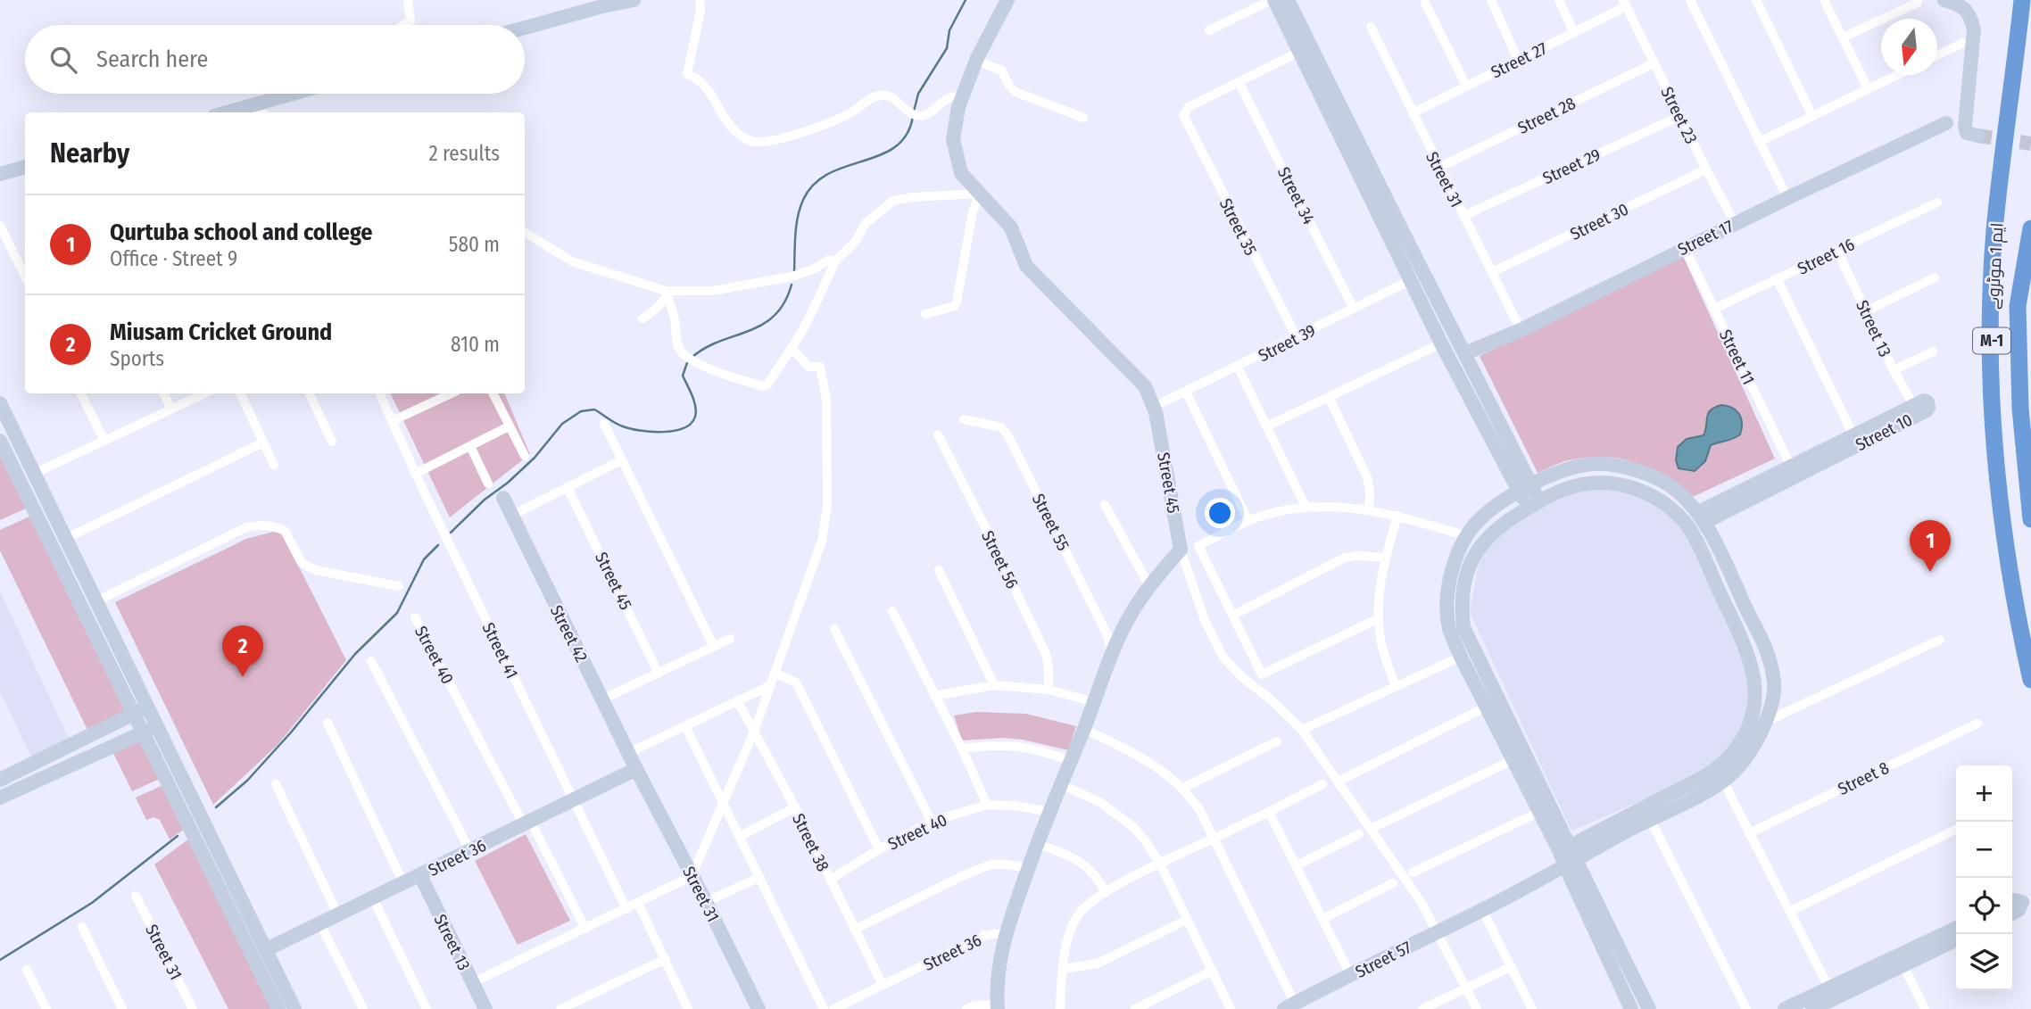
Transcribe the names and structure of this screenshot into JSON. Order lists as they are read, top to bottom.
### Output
{
  "streets": {
    "highway": ["ایم 1 موٹروے", "M-1"],
    "street": [
      "Street 27",
      "Street 28",
      "Street 23",
      "Street 29",
      "Street 31",
      "Street 34",
      "Street 30",
      "Street 35",
      "Street 17",
      "Street 16",
      "Street 13",
      "Street 39",
      "Street 11",
      "Street 10",
      "Street 45",
      "Street 55",
      "Street 56",
      "Street 42",
      "Street 41",
      "Street 40",
      "Street 8",
      "Street 38",
      "Street 36",
      "Street 57"
    ]
  },
  "crossings": [
    ["Street 27", "Street 23"],
    ["Street 27", "Street 31"],
    ["Street 28", "Street 23"],
    ["Street 28", "Street 31"],
    ["Street 23", "Street 29"],
    ["Street 23", "Street 30"],
    ["Street 23", "Street 17"],
    ["Street 29", "Street 31"],
    ["Street 31", "Street 30"],
    ["Street 31", "Street 17"],
    ["Street 31", "Street 42"],
    ["Street 31", "Street 36"],
    ["Street 34", "Street 35"],
    ["Street 34", "Street 39"],
    ["Street 35", "Street 39"],
    ["Street 17", "Street 11"],
    ["Street 16", "Street 13"],
    ["Street 16", "Street 11"],
    ["Street 13", "Street 10"],
    ["Street 13", "Street 36"],
    ["Street 11", "Street 10"],
    ["Street 42", "Street 36"],
    ["Street 41", "Street 36"],
    ["Street 40", "Street 38"],
    ["Street 40", "Street 36"],
    ["Street 38", "Street 36"]
  ],
  "north": "bottom",
  "page": {
    "search": "Search here",
    "heading": ["Nearby", "2 results"],
    "list": [
      {
        "mark": "1",
        "name": "Qurtuba school and college",
        "note": "Office · Street 9",
        "value": "580 m"
      },
      {
        "mark": "2",
        "name": "Miusam Cricket Ground",
        "note": "Sports",
        "value": "810 m"
      }
    ],
    "pins": ["1", "2"],
    "map_buttons": ["+", "−"]
  }
}
